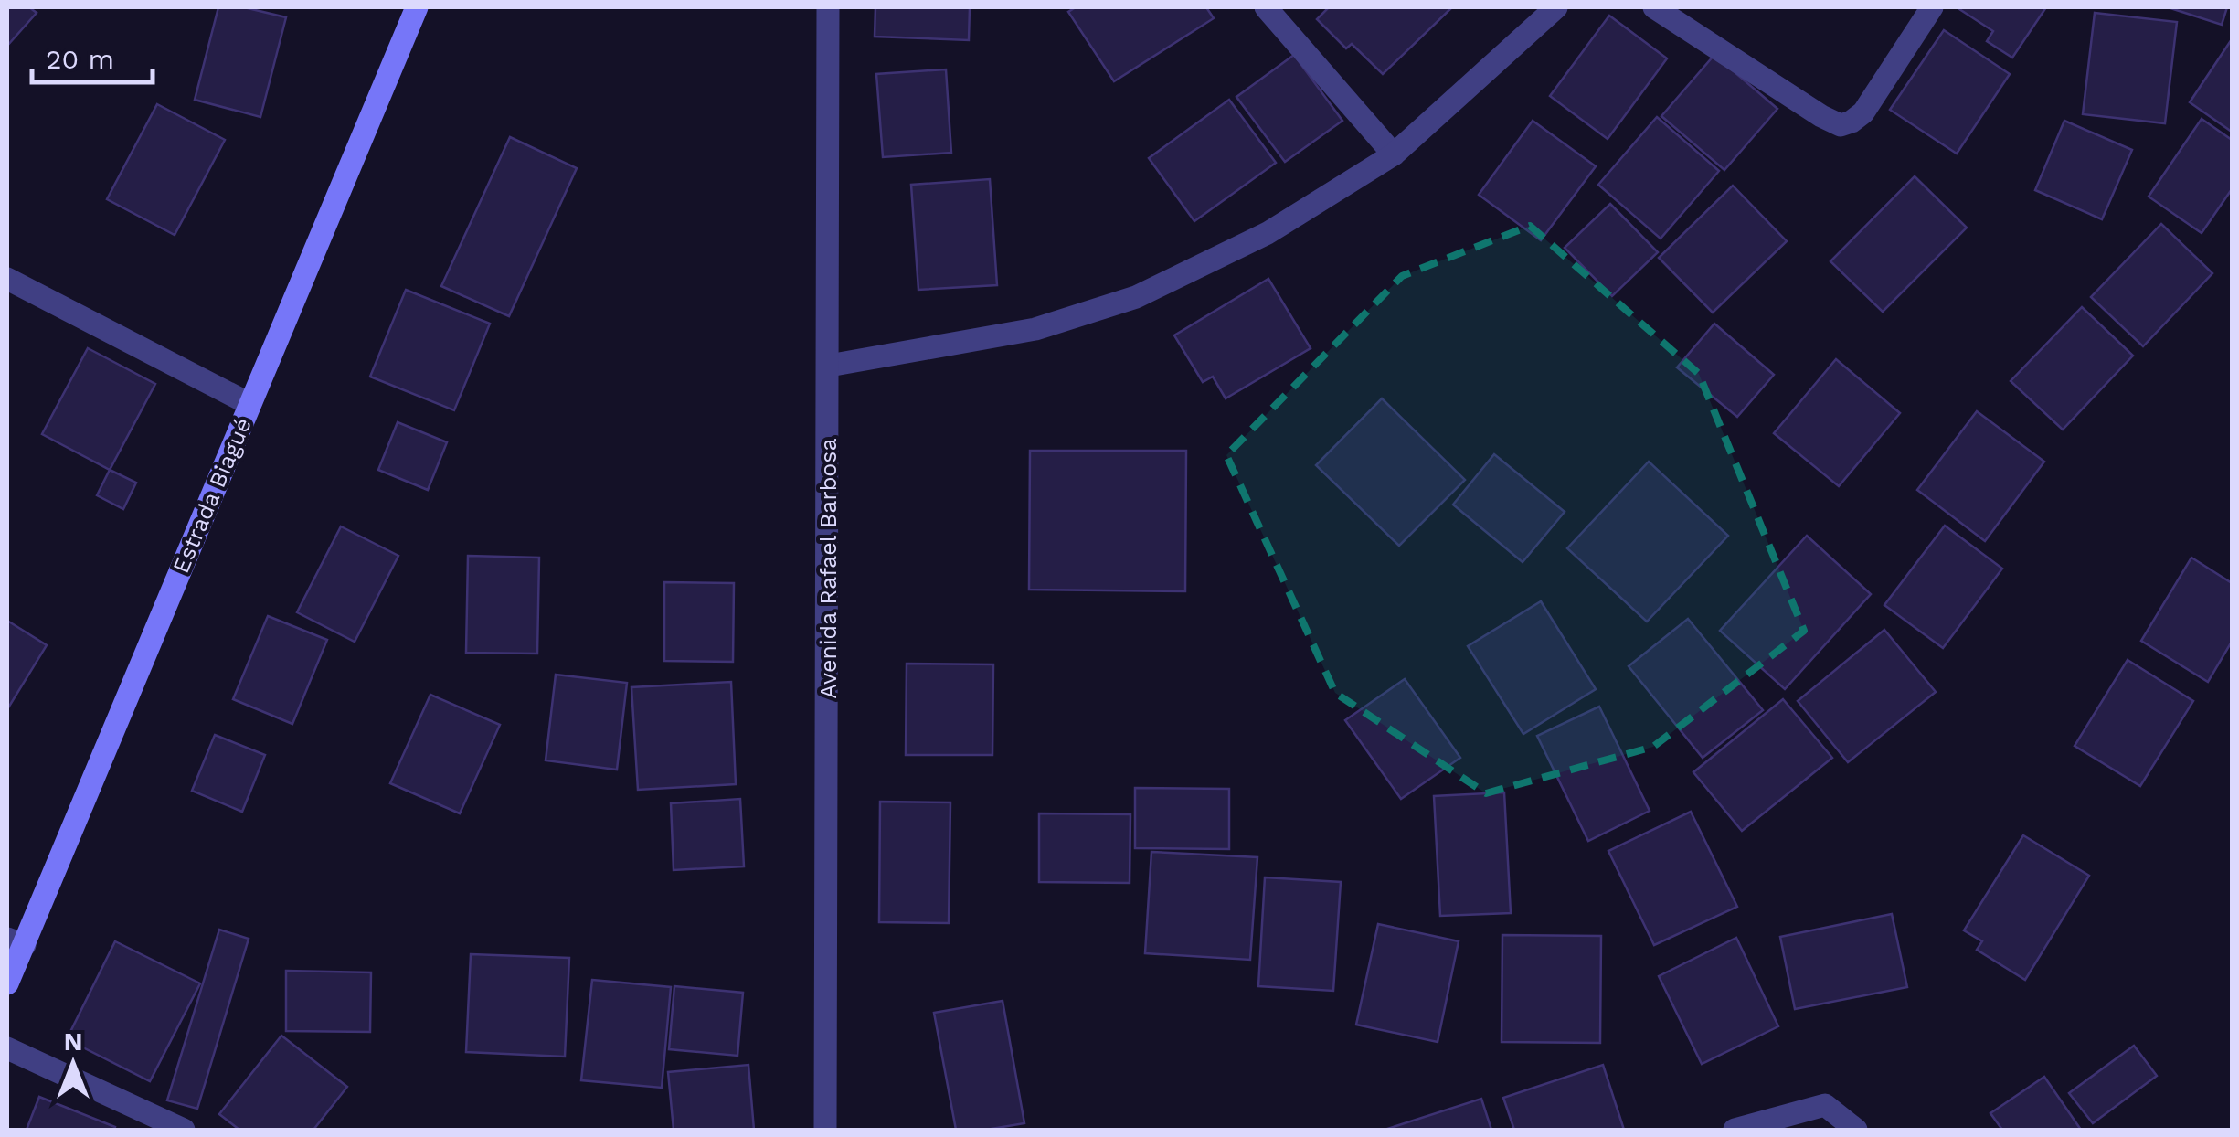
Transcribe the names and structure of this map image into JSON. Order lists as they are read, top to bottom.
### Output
{
  "streets": {
    "main road": ["Estrada Biagué"],
    "street": ["Avenida Rafael Barbosa"]
  },
  "scale_bar": "20 m",
  "north": "top"
}
